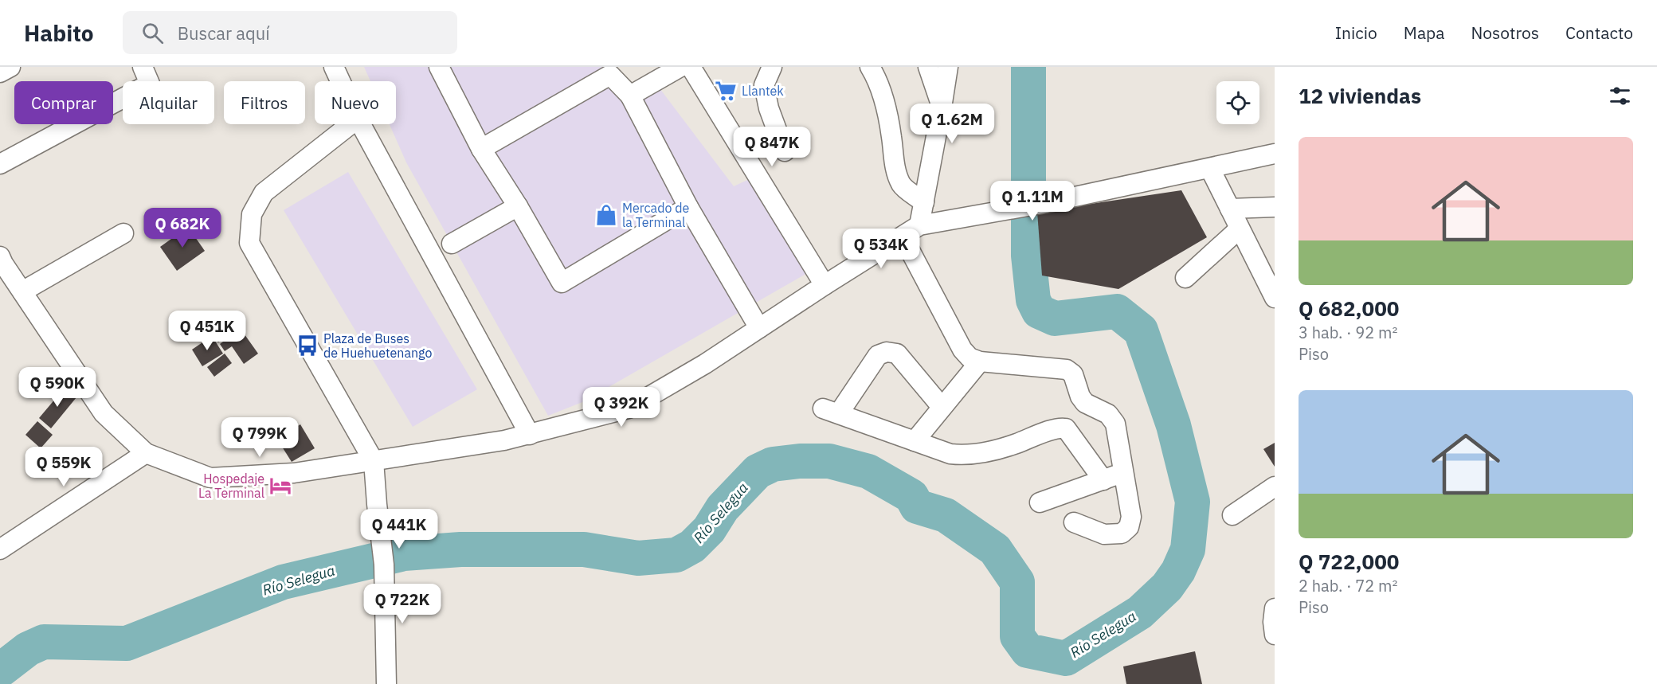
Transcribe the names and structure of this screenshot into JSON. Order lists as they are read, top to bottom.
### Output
{
  "water": ["Río Selegua"],
  "places": {
    "supermarket": ["Llantek"],
    "shop": ["Mercado de la Terminal"],
    "bus stop": ["Plaza de Buses de Huehuetenango"],
    "hotel": ["Hospedaje La Terminal"]
  },
  "page": {
    "header": "Habito",
    "search": "Buscar aquí",
    "nav": [
      "Inicio",
      "Mapa",
      "Nosotros",
      "Contacto"
    ],
    "heading": "12 viviendas",
    "chip": [
      "Comprar",
      "Alquilar",
      "Filtros",
      "Nuevo"
    ],
    "price": [
      "Q 1.62M",
      "Q 847K",
      "Q 1.11M",
      "Q 682K",
      "Q 534K",
      "Q 451K",
      "Q 590K",
      "Q 392K",
      "Q 799K",
      "Q 559K",
      "Q 441K",
      "Q 722K"
    ],
    "list": [
      {
        "name": "Q 682,000",
        "note": "3 hab. · 92 m² · Piso"
      },
      {
        "name": "Q 722,000",
        "note": "2 hab. · 72 m² · Piso"
      }
    ]
  }
}
